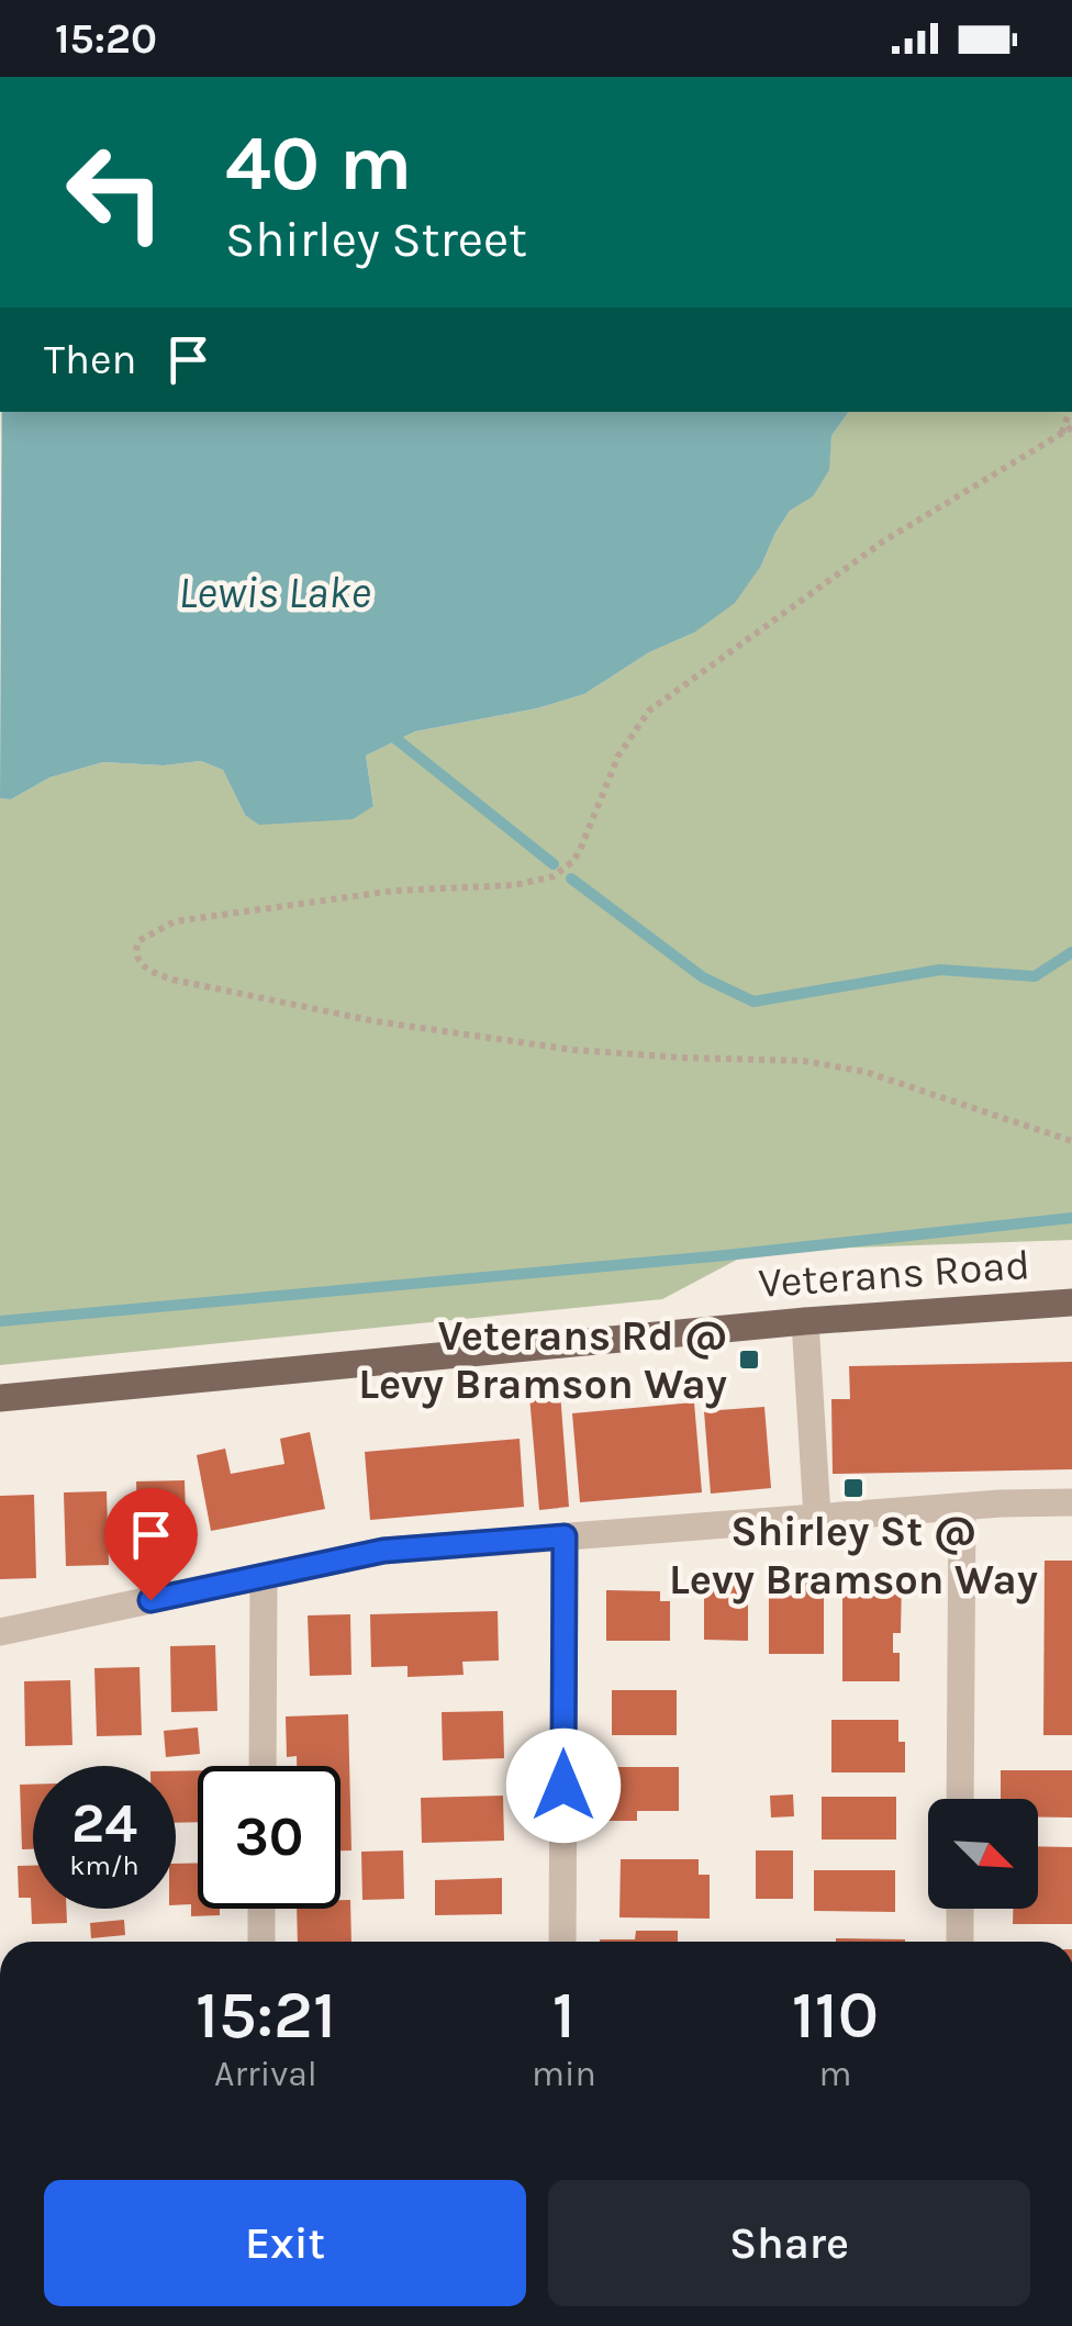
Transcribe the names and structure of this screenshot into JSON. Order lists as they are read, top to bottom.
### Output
{
  "streets": {
    "main road": ["Veterans Road"]
  },
  "water": ["Lewis Lake"],
  "places": {
    "transit": ["Veterans Rd @ Levy Bramson Way", "Shirley St @ Levy Bramson Way"]
  },
  "north": "bottom right",
  "page": {
    "status": "15:20",
    "turn": ["40 m", "Shirley Street"],
    "then": "Then",
    "speed": "24 km/h",
    "limit": "30",
    "eta": [
      "15:21",
      "Arrival",
      "1",
      "min",
      "110",
      "m"
    ],
    "buttons": ["Exit", "Share"]
  }
}
